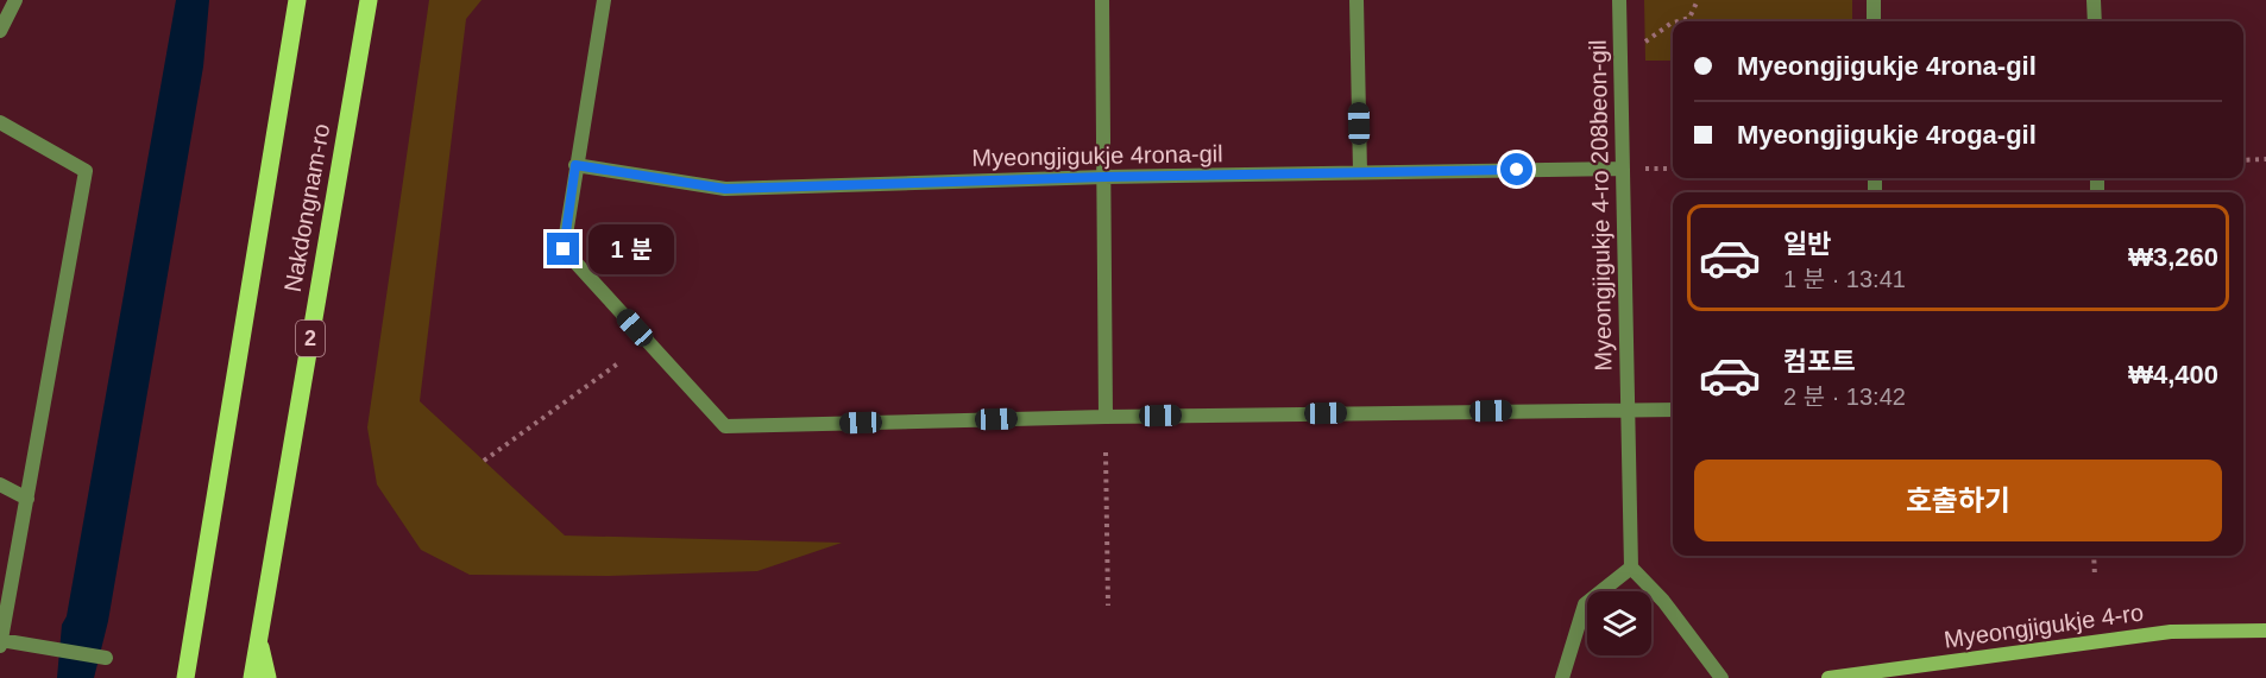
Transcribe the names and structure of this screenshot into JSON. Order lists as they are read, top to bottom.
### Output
{
  "streets": {
    "main road": ["Nakdongnam-ro", "2", "Myeongjigukje 4-ro"],
    "street": ["Myeongjigukje 4rona-gil", "Myeongjigukje 4-ro 208beon-gil"]
  },
  "crossings": [
    ["Myeongjigukje 4rona-gil", "Myeongjigukje 4-ro 208beon-gil"]
  ],
  "page": {
    "banner": ["Myeongjigukje 4rona-gil", "Myeongjigukje 4roga-gil"],
    "list": [
      {
        "name": "일반",
        "note": "1 분 · 13:41",
        "value": "₩3,260"
      },
      {
        "name": "컴포트",
        "note": "2 분 · 13:42",
        "value": "₩4,400"
      }
    ],
    "bubble": "1 분",
    "buttons": "호출하기"
  }
}
